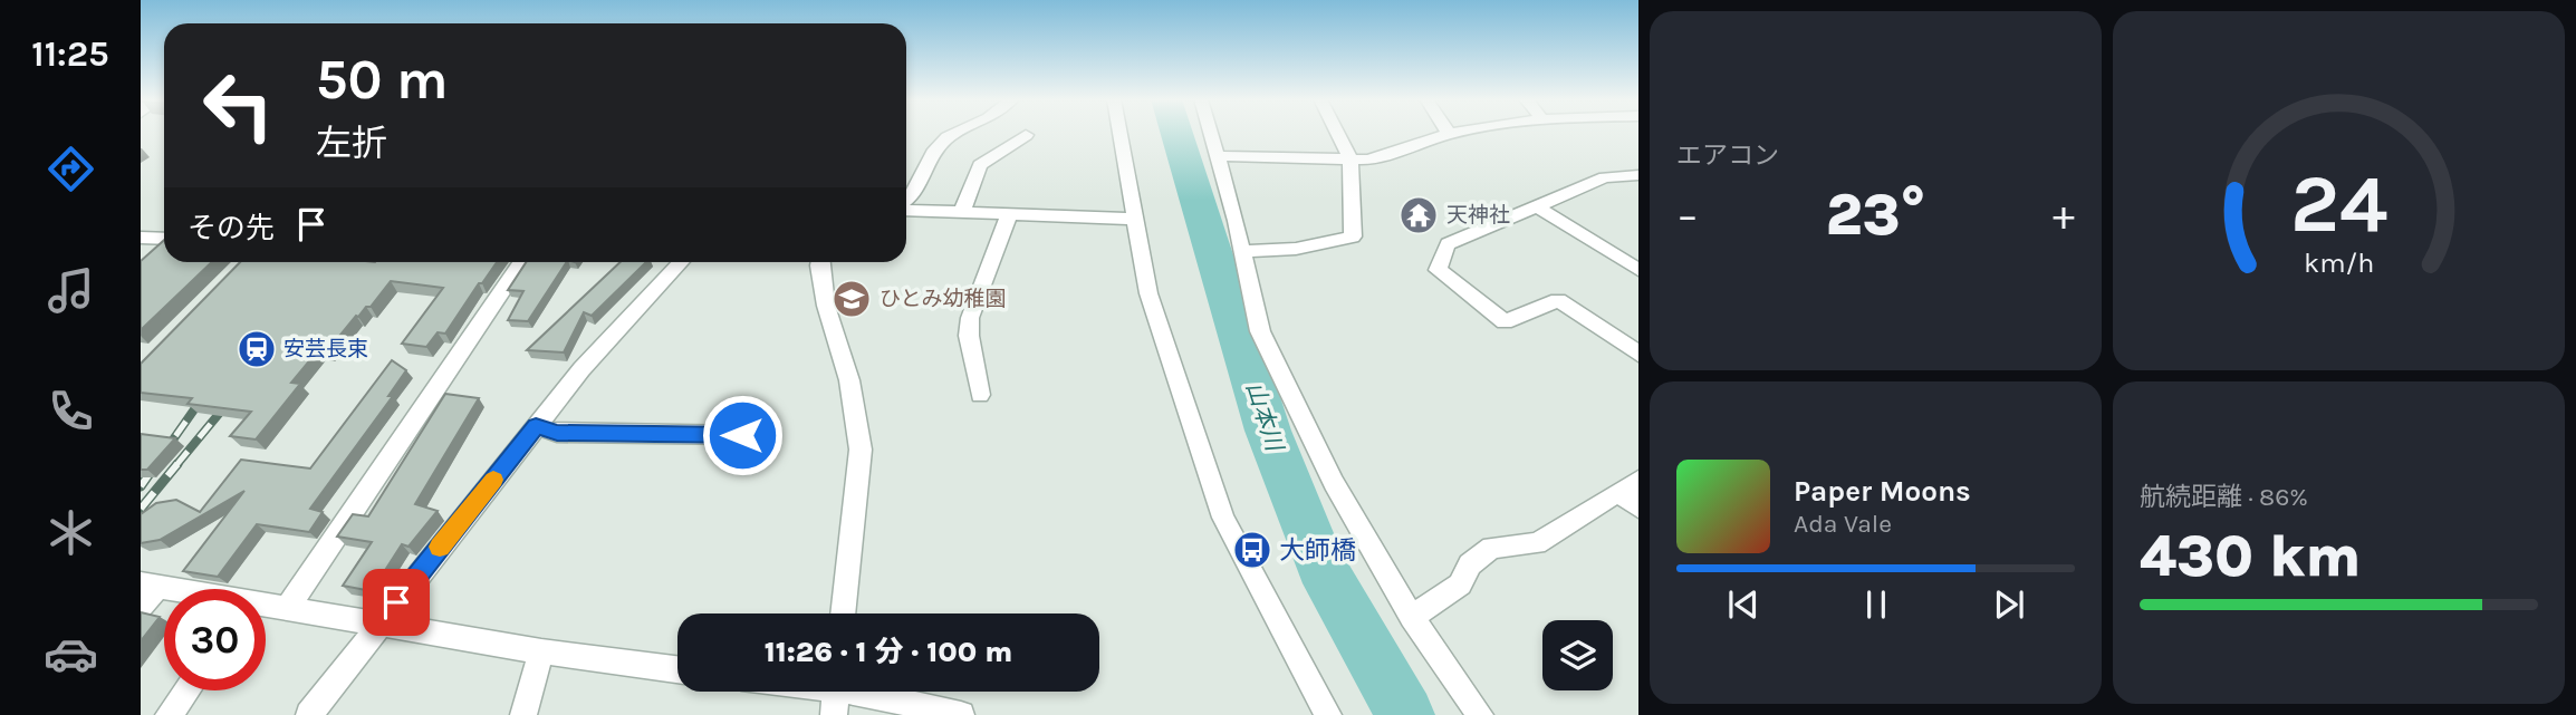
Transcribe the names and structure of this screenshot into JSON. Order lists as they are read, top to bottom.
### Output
{
  "water": ["山本川"],
  "places": {
    "temple": ["天神社"],
    "school or university": ["ひとみ幼稚園"],
    "station": ["安芸長束"],
    "bus stop": ["大師橋"]
  },
  "page": {
    "tabs": "11:25",
    "tile": [
      "エアコン",
      ["航続距離 · 86%", "430 km"]
    ],
    "turn": ["50 m", "左折"],
    "heat": ["−", "23°", "+"],
    "then": "その先",
    "song": ["Paper Moons", "Ada Vale"],
    "limit": "30",
    "trip": "11:26 · 1 分 · 100 m",
    "gauge": ["24", "km/h"]
  }
}
